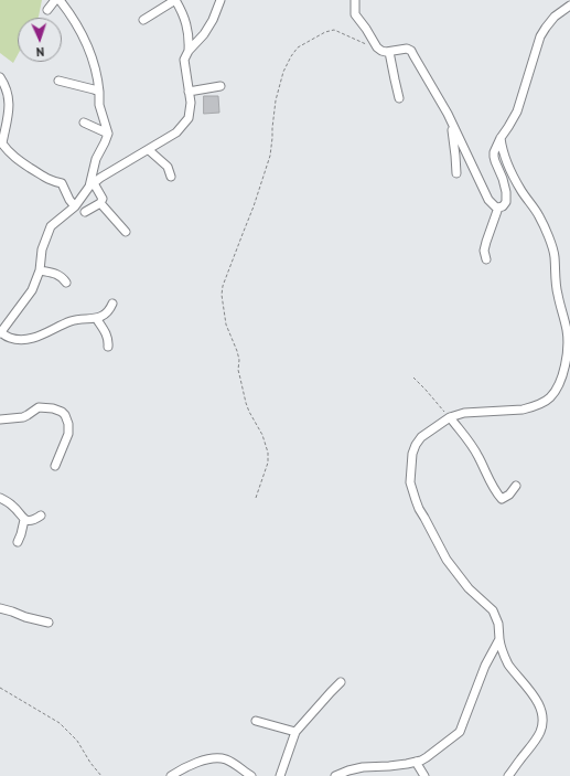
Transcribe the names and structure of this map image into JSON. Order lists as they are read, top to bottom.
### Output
{
  "north": "bottom"
}
